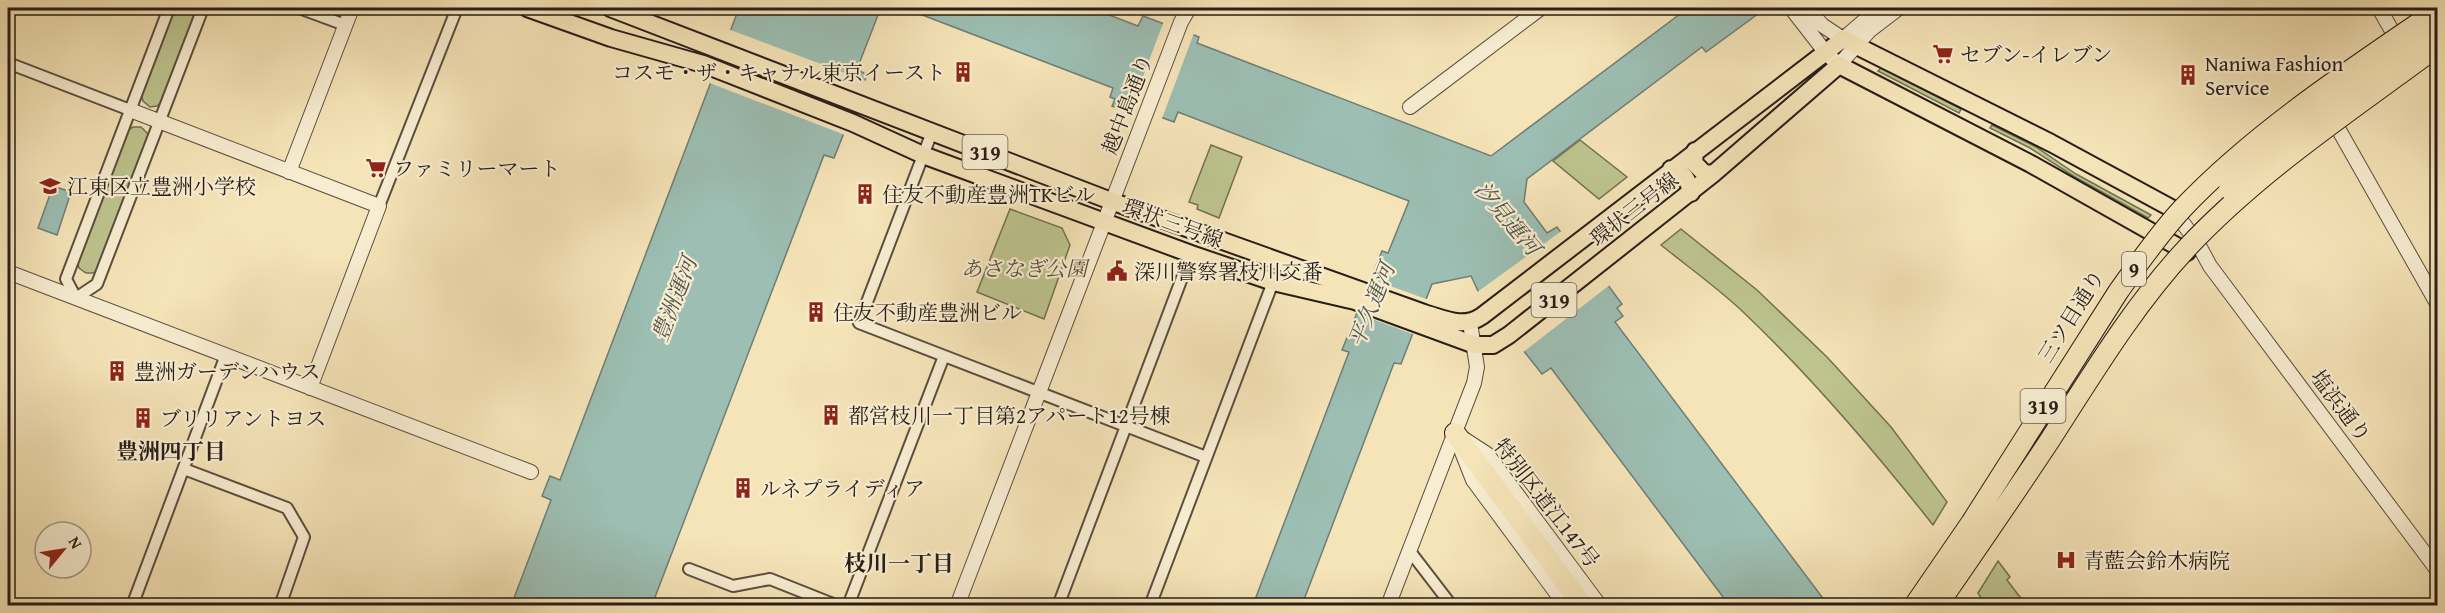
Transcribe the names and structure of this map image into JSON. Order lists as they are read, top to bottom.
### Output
{
  "streets": {
    "highway": ["9"],
    "main road": ["319", "環状三号線", "三ツ目通り"],
    "street": ["越中島通り", "塩浜通り", "特別区道江147号"]
  },
  "crossings": [
    ["越中島通り", "環状三号線"],
    ["319", "塩浜通り"],
    ["9", "三ツ目通り"],
    ["三ツ目通り", "塩浜通り"]
  ],
  "districts": ["豊洲四丁目", "枝川一丁目"],
  "water": ["汐見運河", "豊洲運河", "平久運河"],
  "parks": ["あさなぎ公園"],
  "places": {
    "supermarket": ["セブン-イレブン", "ファミリーマート"],
    "building": [
      "コスモ・ザ・キャナル東京イースト",
      "Naniwa Fashion Service",
      "住友不動産豊洲TKビル",
      "住友不動産豊洲ビル",
      "豊洲ガーデンハウス",
      "都営枝川一丁目第2アパート12号棟",
      "ブリリアントヨス",
      "ルネプライディア"
    ],
    "school or university": ["江東区立豊洲小学校"],
    "public building": ["深川警察署枝川交番"],
    "hospital": ["青藍会鈴木病院"]
  },
  "north": "top right"
}
